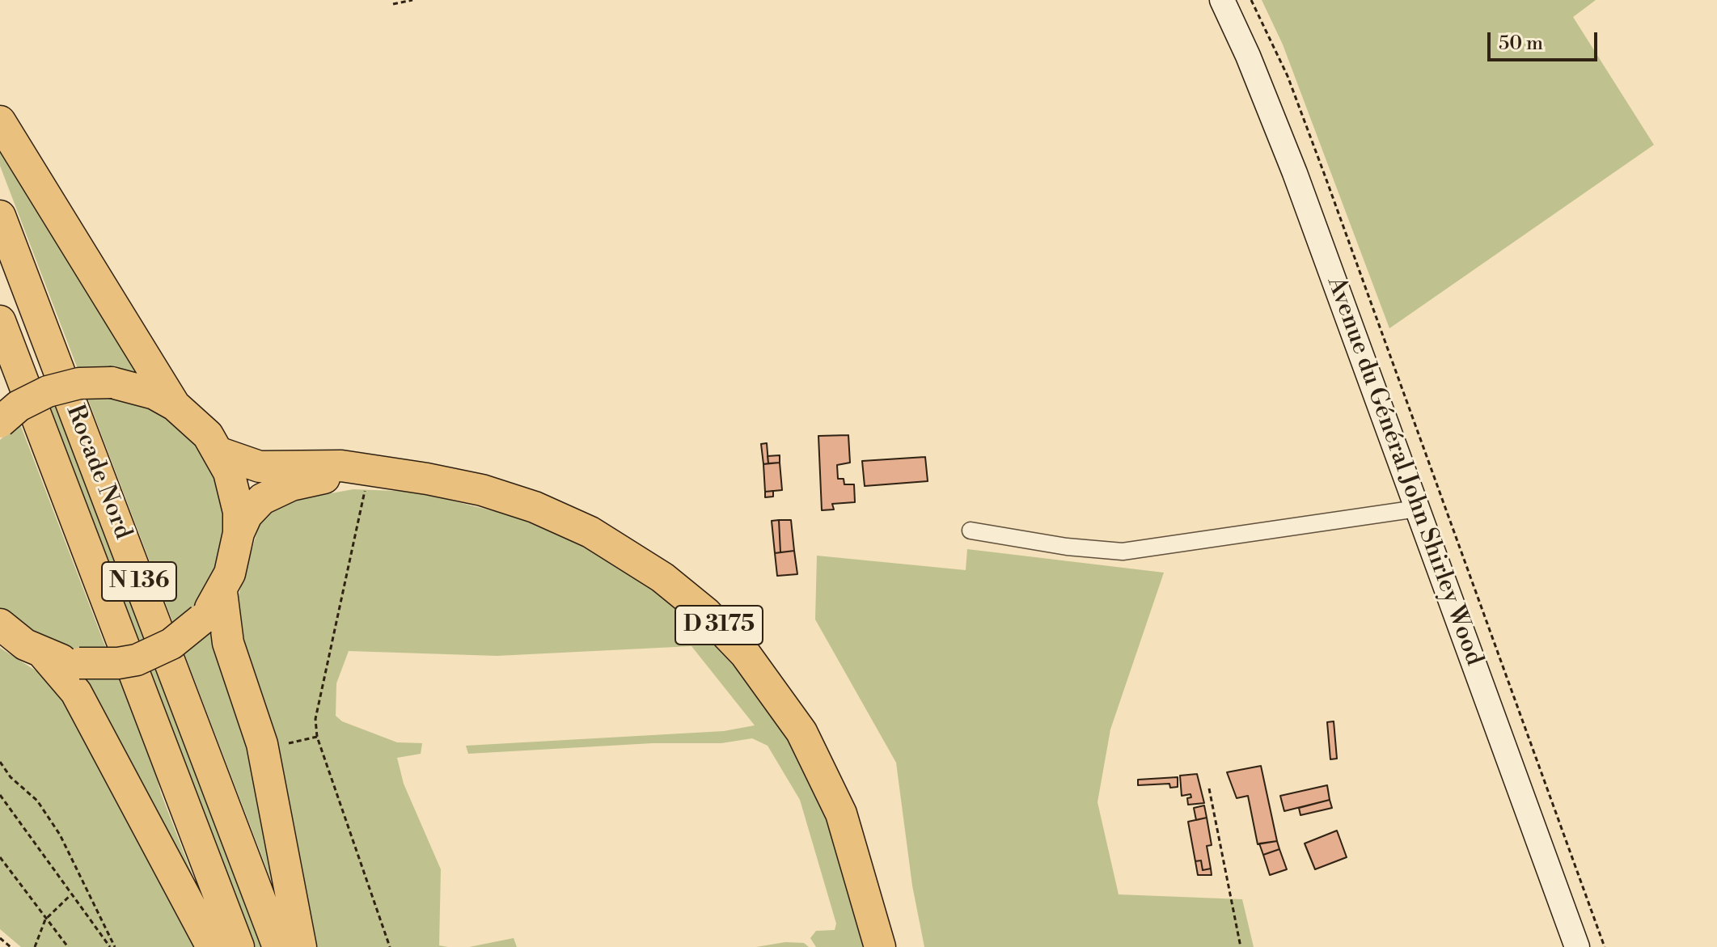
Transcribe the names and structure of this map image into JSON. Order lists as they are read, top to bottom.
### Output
{
  "streets": {
    "highway": ["Rocade Nord", "N 136", "D 3175"],
    "street": ["Avenue du Général John Shirley Wood"]
  },
  "scale_bar": "50 m"
}
